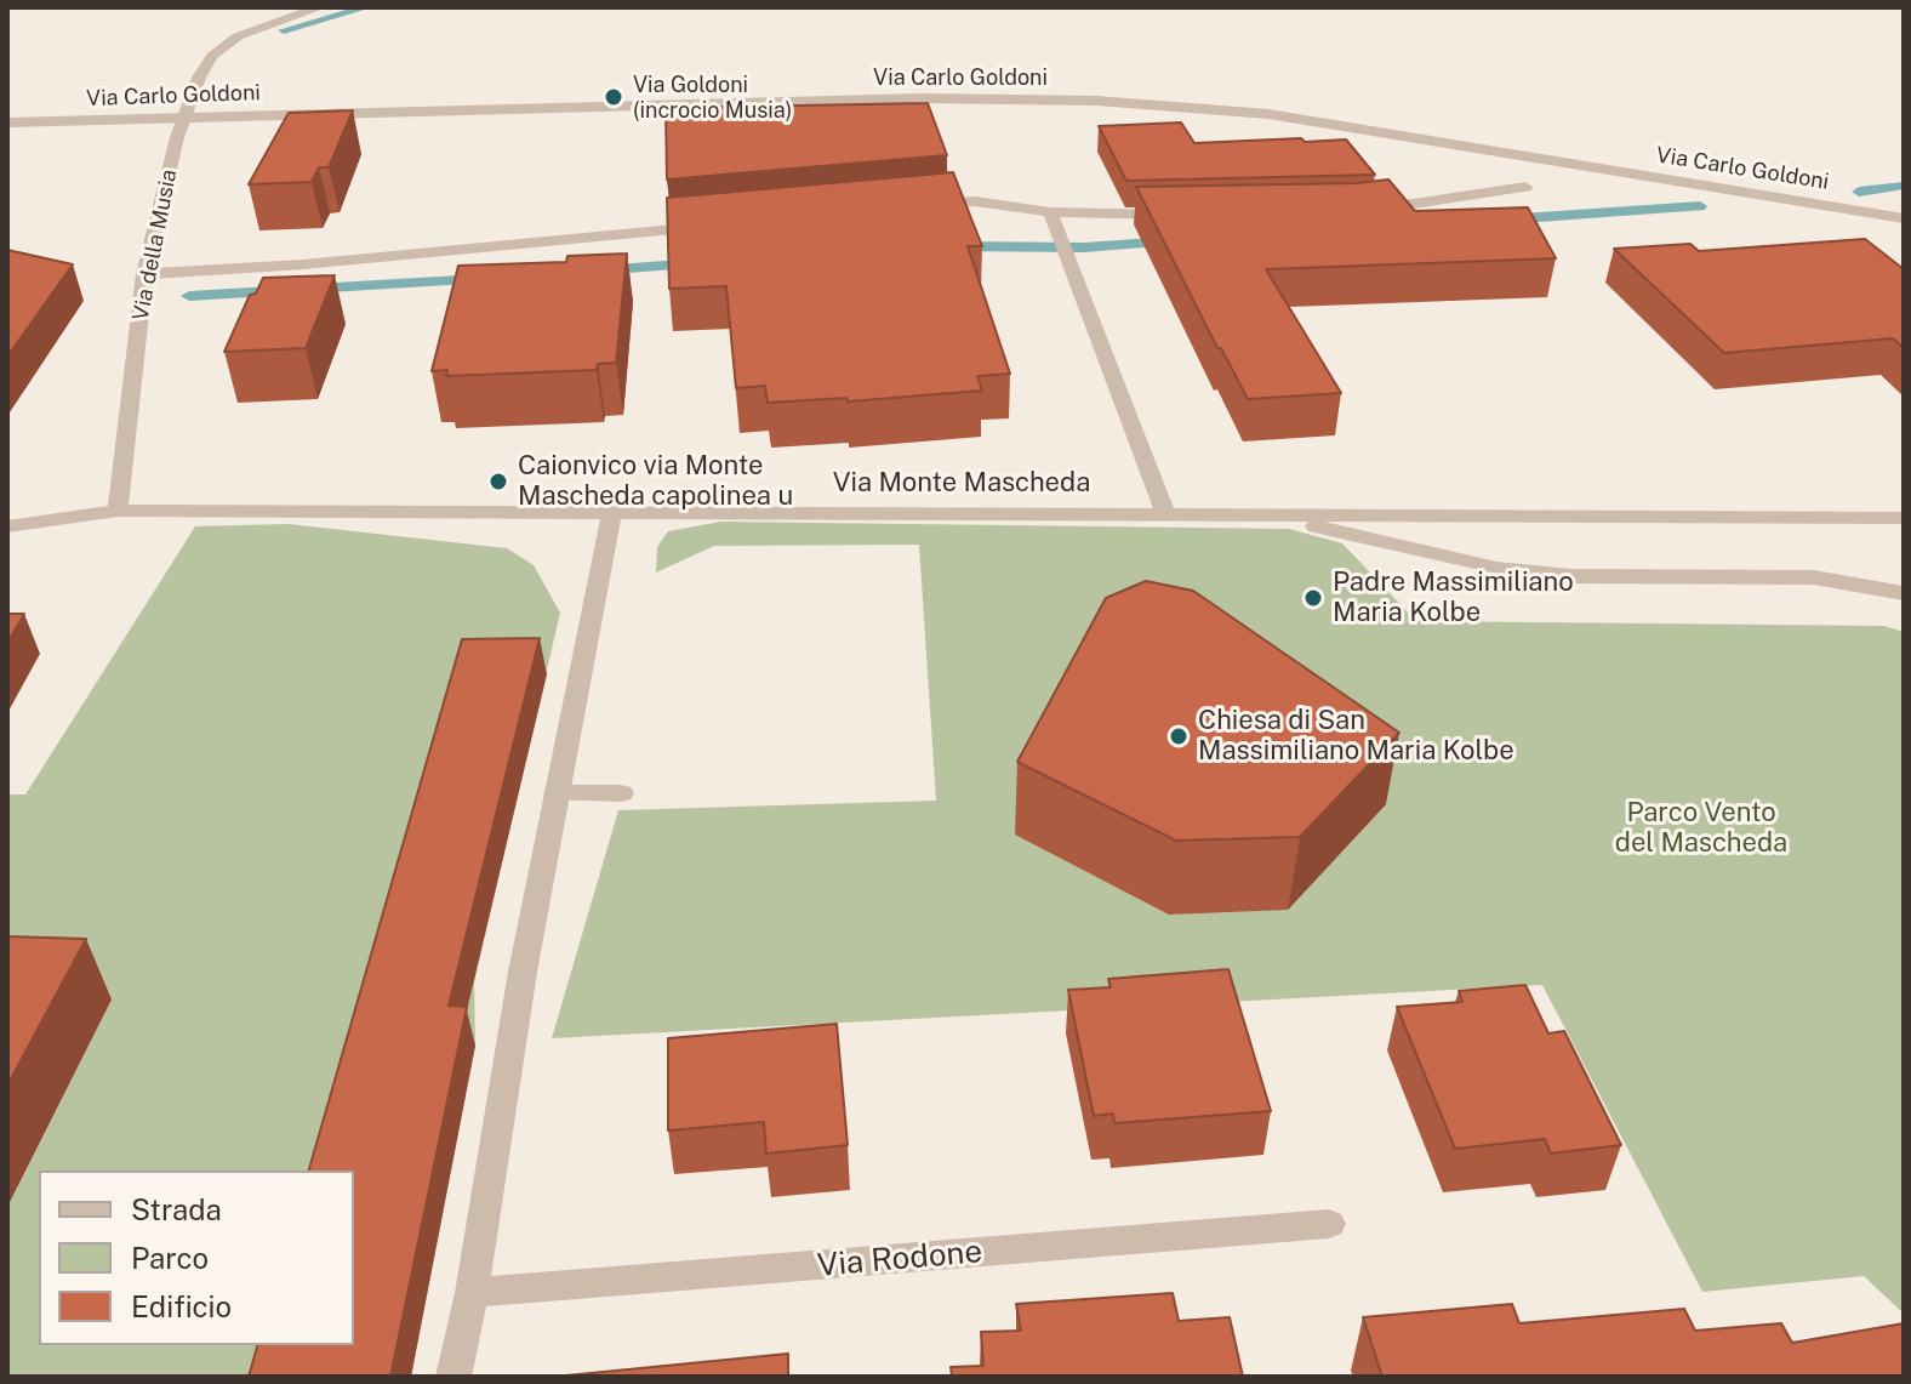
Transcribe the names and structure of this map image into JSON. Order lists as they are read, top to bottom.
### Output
{
  "streets": {
    "street": [
      "Via Carlo Goldoni",
      "Via della Musia",
      "Via Monte Mascheda",
      "Via Rodone"
    ]
  },
  "crossings": [
    ["Via Carlo Goldoni", "Via della Musia"],
    ["Via della Musia", "Via Monte Mascheda"]
  ],
  "parks": ["Parco Vento del Mascheda"],
  "places": [
    "Via Goldoni (incrocio Musia)",
    "Caionvico via Monte Mascheda capolinea u",
    "Padre Massimiliano Maria Kolbe",
    "Chiesa di San Massimiliano Maria Kolbe"
  ],
  "legend": ["Strada", "Parco", "Edificio"]
}
